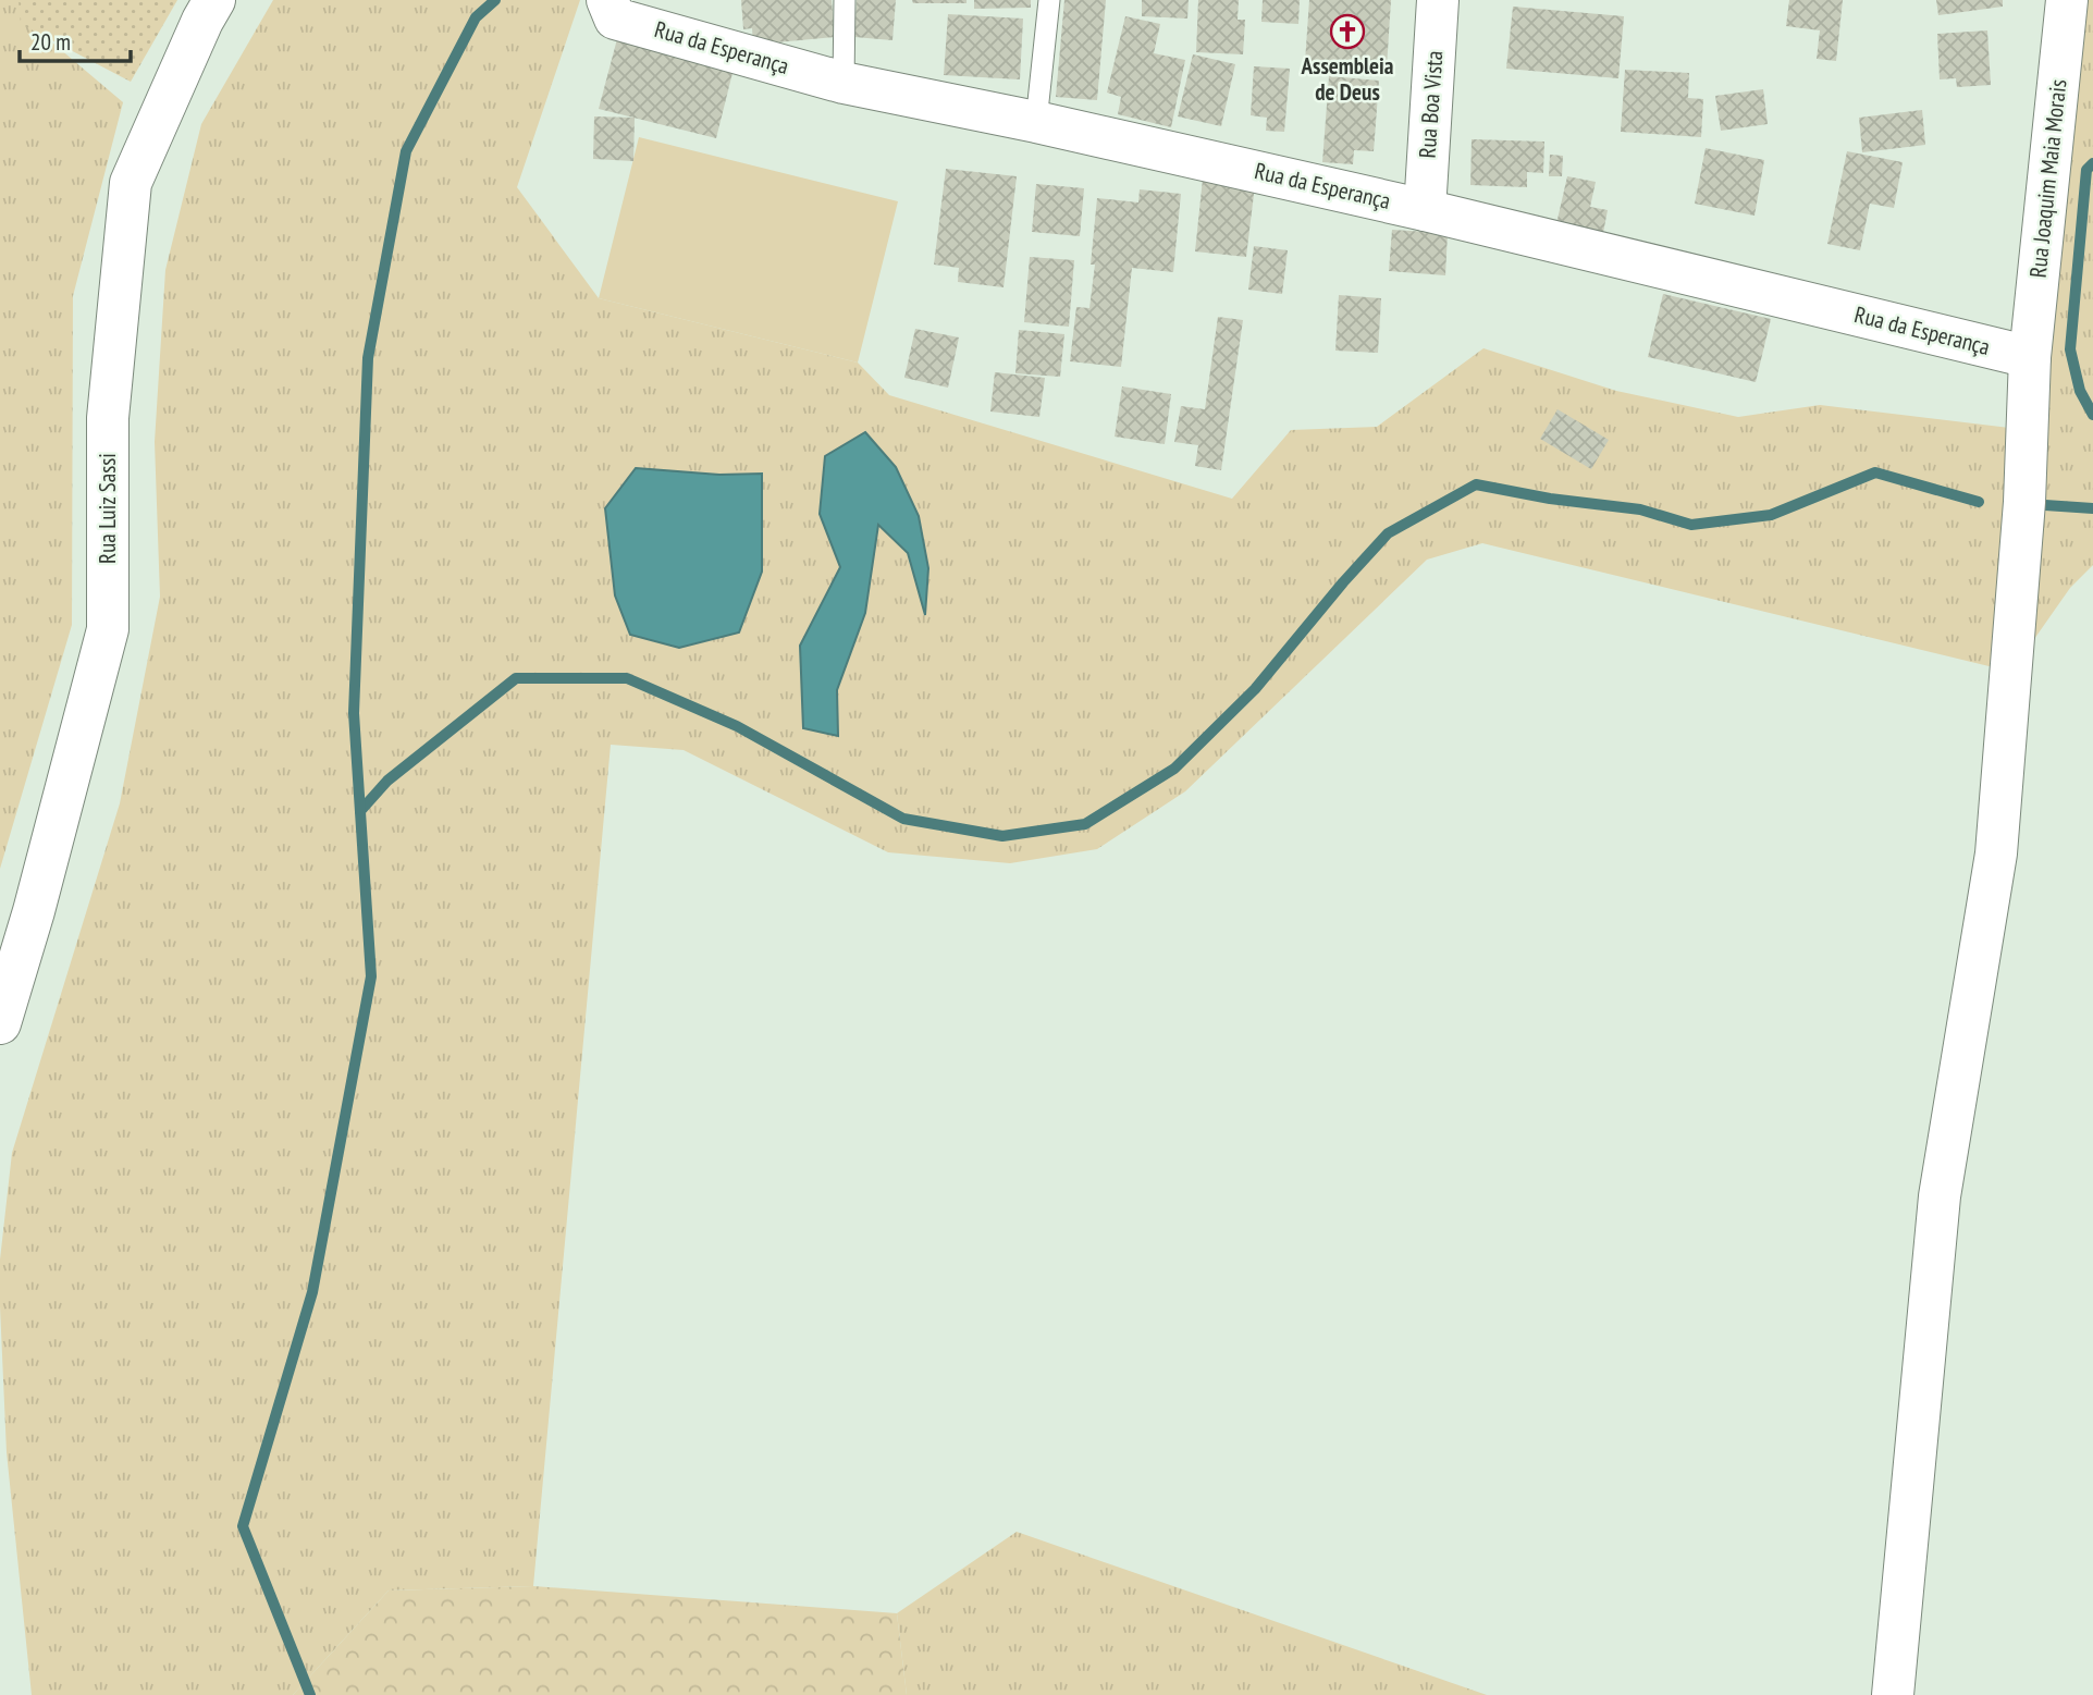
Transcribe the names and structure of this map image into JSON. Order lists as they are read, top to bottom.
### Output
{
  "streets": {
    "street": [
      "Rua da Esperança",
      "Rua Boa Vista",
      "Rua Joaquim Maia Morais",
      "Rua Luiz Sassi"
    ]
  },
  "crossings": [
    ["Rua da Esperança", "Rua Boa Vista"],
    ["Rua da Esperança", "Rua Joaquim Maia Morais"]
  ],
  "places": {
    "church": ["Assembleia de Deus"]
  },
  "scale_bar": "20 m"
}
